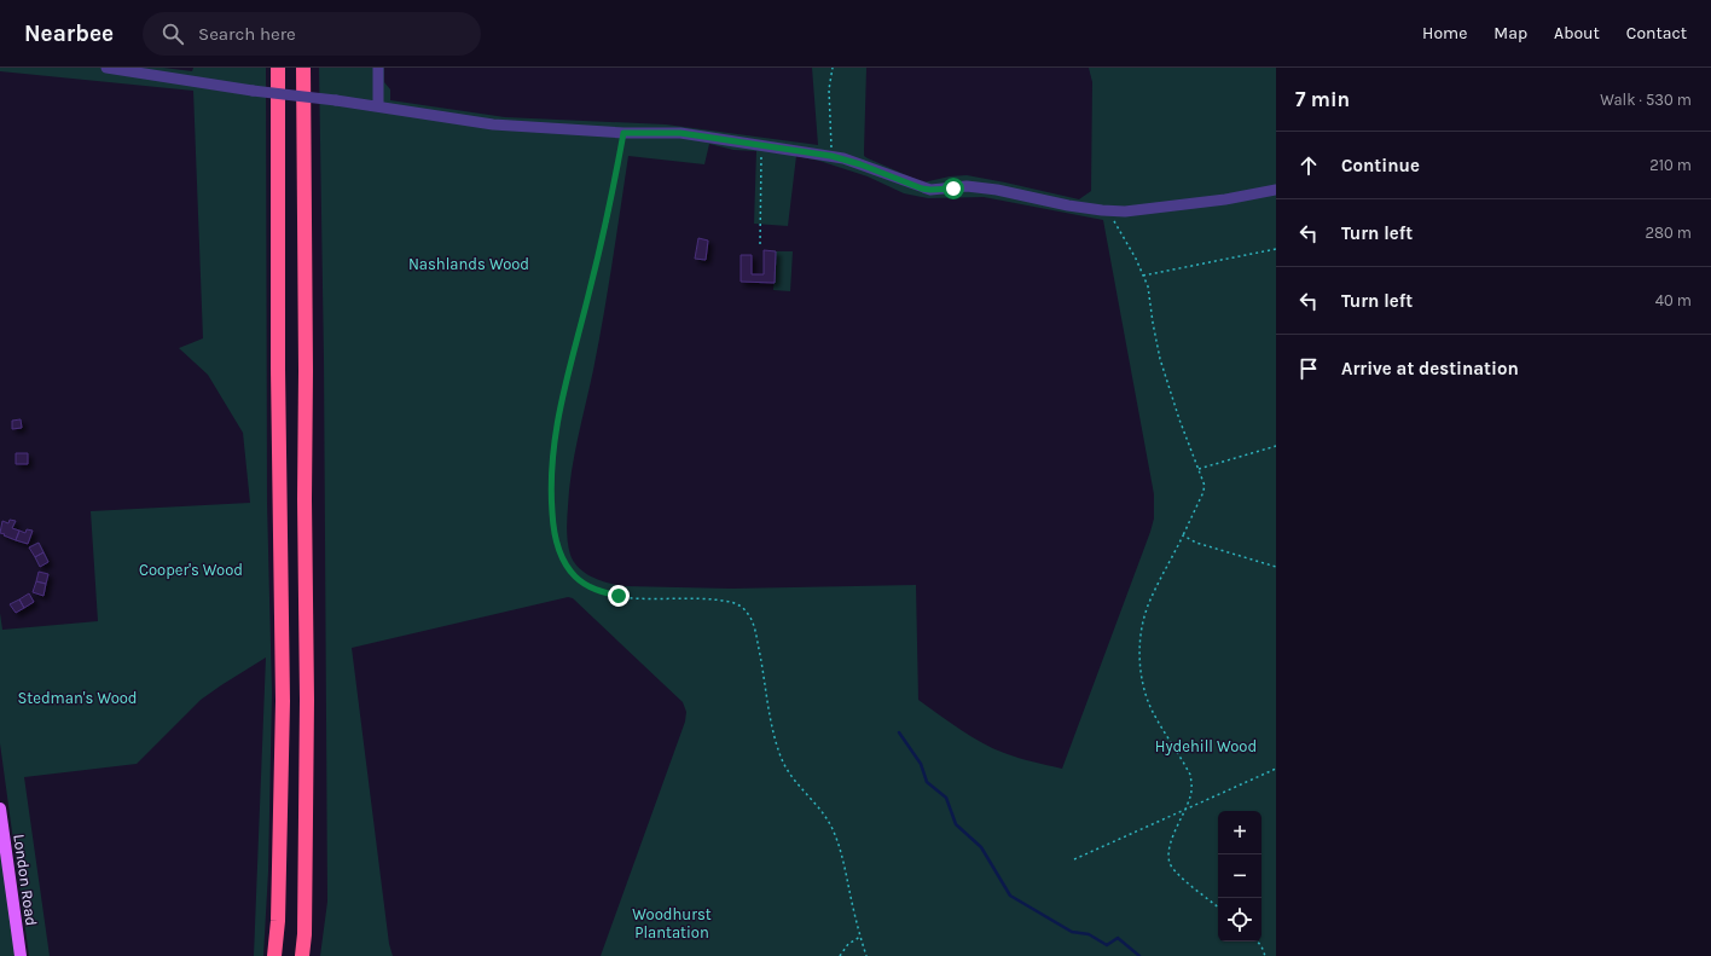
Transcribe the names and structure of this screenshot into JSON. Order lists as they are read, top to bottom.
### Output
{
  "streets": {
    "main road": ["London Road"]
  },
  "parks": [
    "Nashlands Wood",
    "Cooper's Wood",
    "Stedman's Wood",
    "Hydehill Wood",
    "Woodhurst Plantation"
  ],
  "page": {
    "header": "Nearbee",
    "search": "Search here",
    "nav": [
      "Home",
      "Map",
      "About",
      "Contact"
    ],
    "heading": ["7 min", "Walk · 530 m"],
    "list": [
      ["Continue", "210 m"],
      ["Turn left", "280 m"],
      ["Turn left", "40 m"],
      "Arrive at destination"
    ],
    "map_buttons": ["+", "−"]
  }
}
